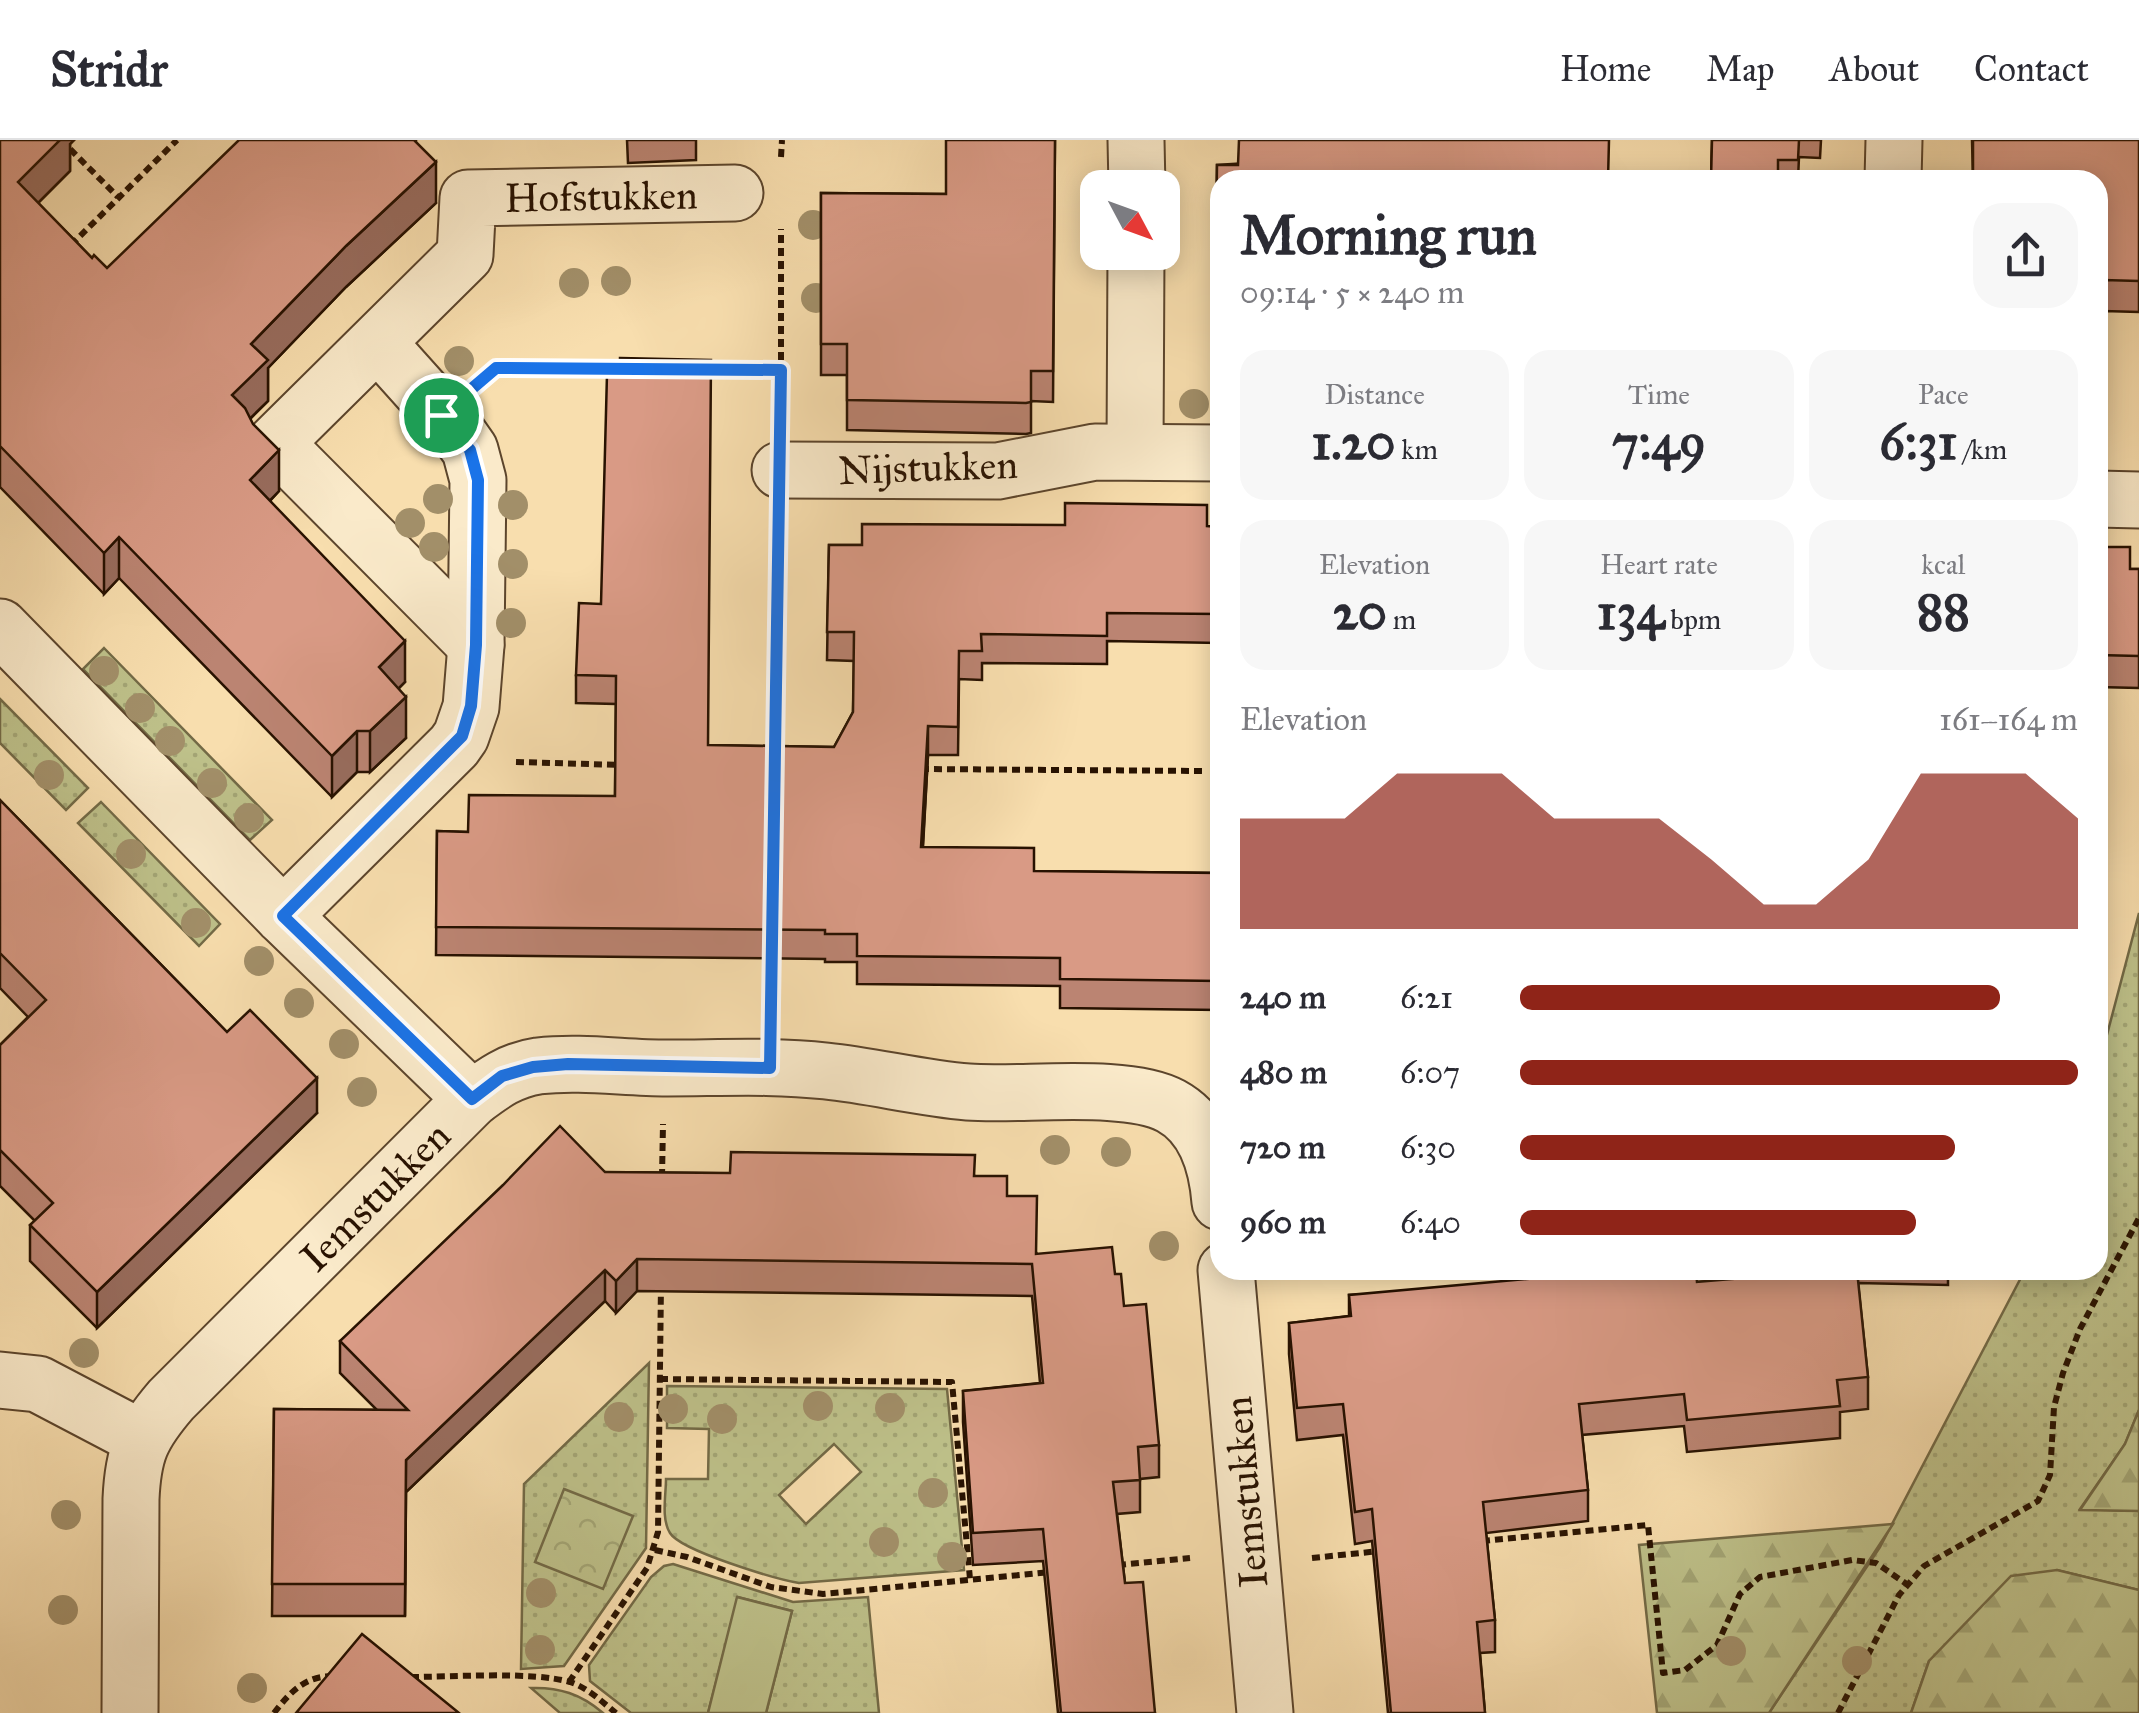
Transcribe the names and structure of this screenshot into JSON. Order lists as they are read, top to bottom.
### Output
{
  "streets": {
    "street": ["Hofstukken", "Nijstukken", "Iemstukken"]
  },
  "north": "bottom right",
  "page": {
    "header": "Stridr",
    "nav": [
      "Home",
      "Map",
      "About",
      "Contact"
    ],
    "heading": ["Morning run", "09:14 · 5 × 240 m"],
    "stats": [
      ["Distance", "1.20 km"],
      ["Time", "7:49"],
      ["Pace", "6:31 /km"],
      ["Elevation", "20 m"],
      ["Heart rate", "134 bpm"],
      ["kcal", "88"]
    ],
    "chart": ["Elevation", "161–164 m"],
    "list": [
      {
        "name": "240 m",
        "note": "6:21"
      },
      {
        "name": "480 m",
        "note": "6:07"
      },
      {
        "name": "720 m",
        "note": "6:30"
      },
      {
        "name": "960 m",
        "note": "6:40"
      }
    ]
  }
}
